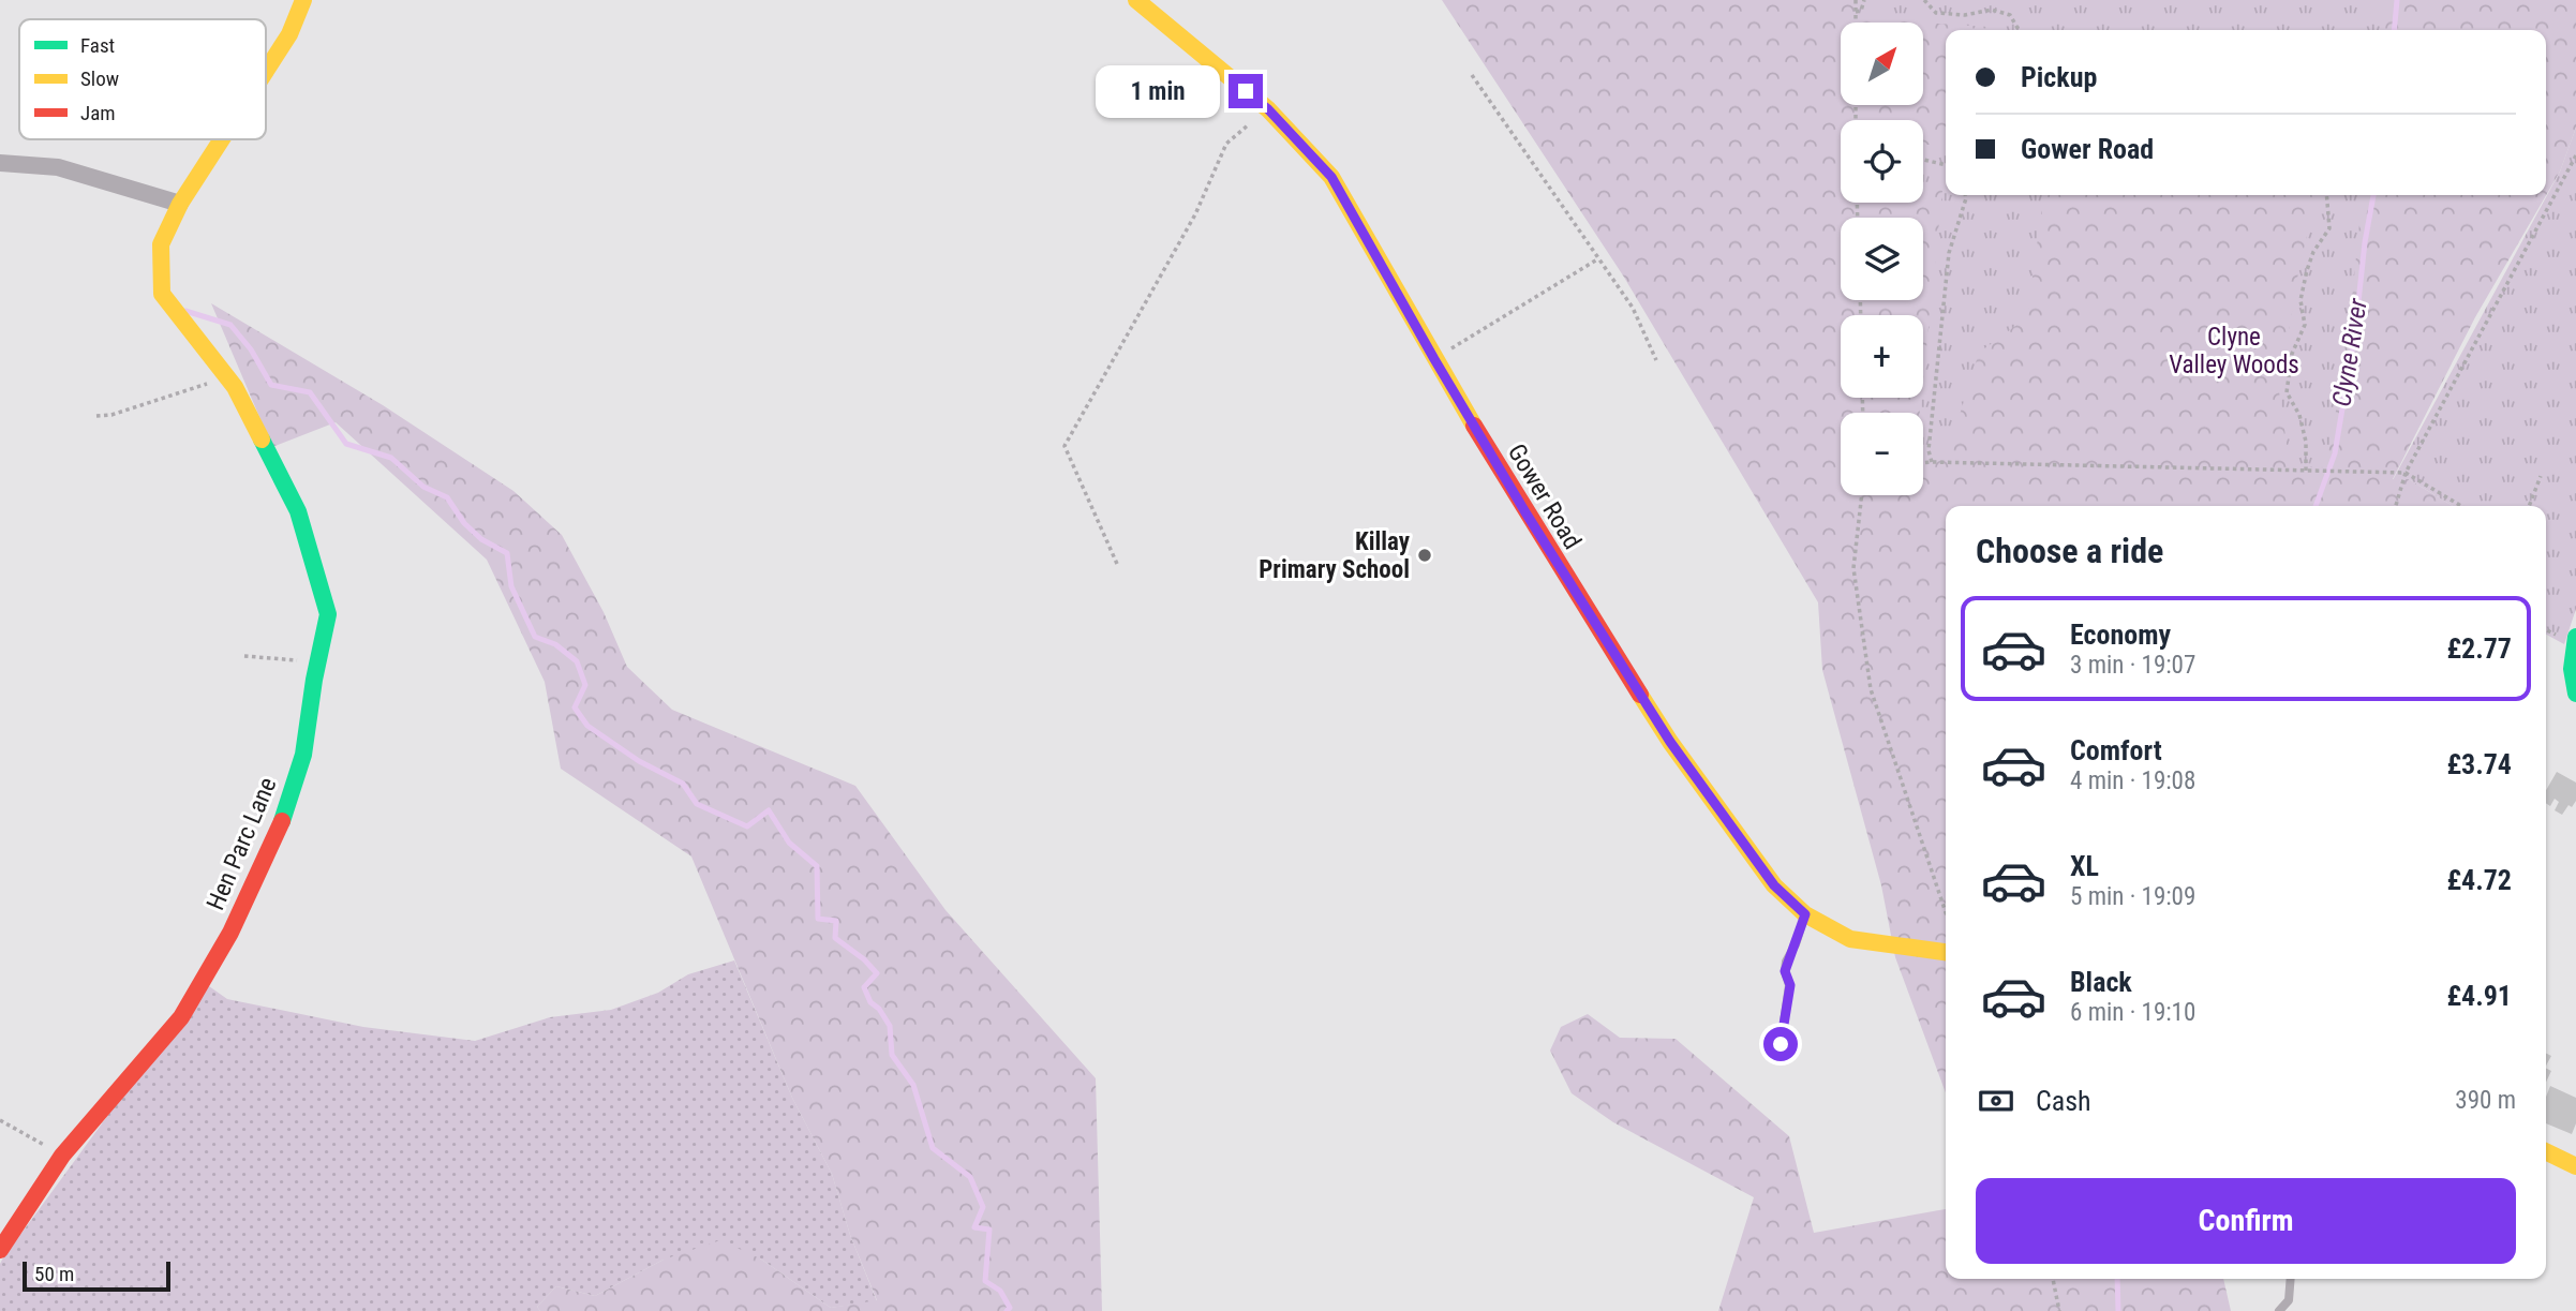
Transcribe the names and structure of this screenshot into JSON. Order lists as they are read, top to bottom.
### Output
{
  "streets": {
    "street": ["Gower Road", "Hen Parc Lane"]
  },
  "water": ["Clyne River"],
  "parks": ["Clyne Valley Woods"],
  "places": ["Killay Primary School"],
  "legend": ["Fast", "Slow", "Jam"],
  "scale_bar": "50 m",
  "north": "top right",
  "page": {
    "map_buttons": ["+", "−"],
    "banner": ["Pickup", "Gower Road"],
    "bubble": "1 min",
    "heading": "Choose a ride",
    "list": [
      {
        "name": "Economy",
        "note": "3 min · 19:07",
        "value": "£2.77"
      },
      {
        "name": "Comfort",
        "note": "4 min · 19:08",
        "value": "£3.74"
      },
      {
        "name": "XL",
        "note": "5 min · 19:09",
        "value": "£4.72"
      },
      {
        "name": "Black",
        "note": "6 min · 19:10",
        "value": "£4.91"
      }
    ],
    "pay": ["Cash", "390 m"],
    "buttons": "Confirm",
    "scale": "50 m"
  }
}
